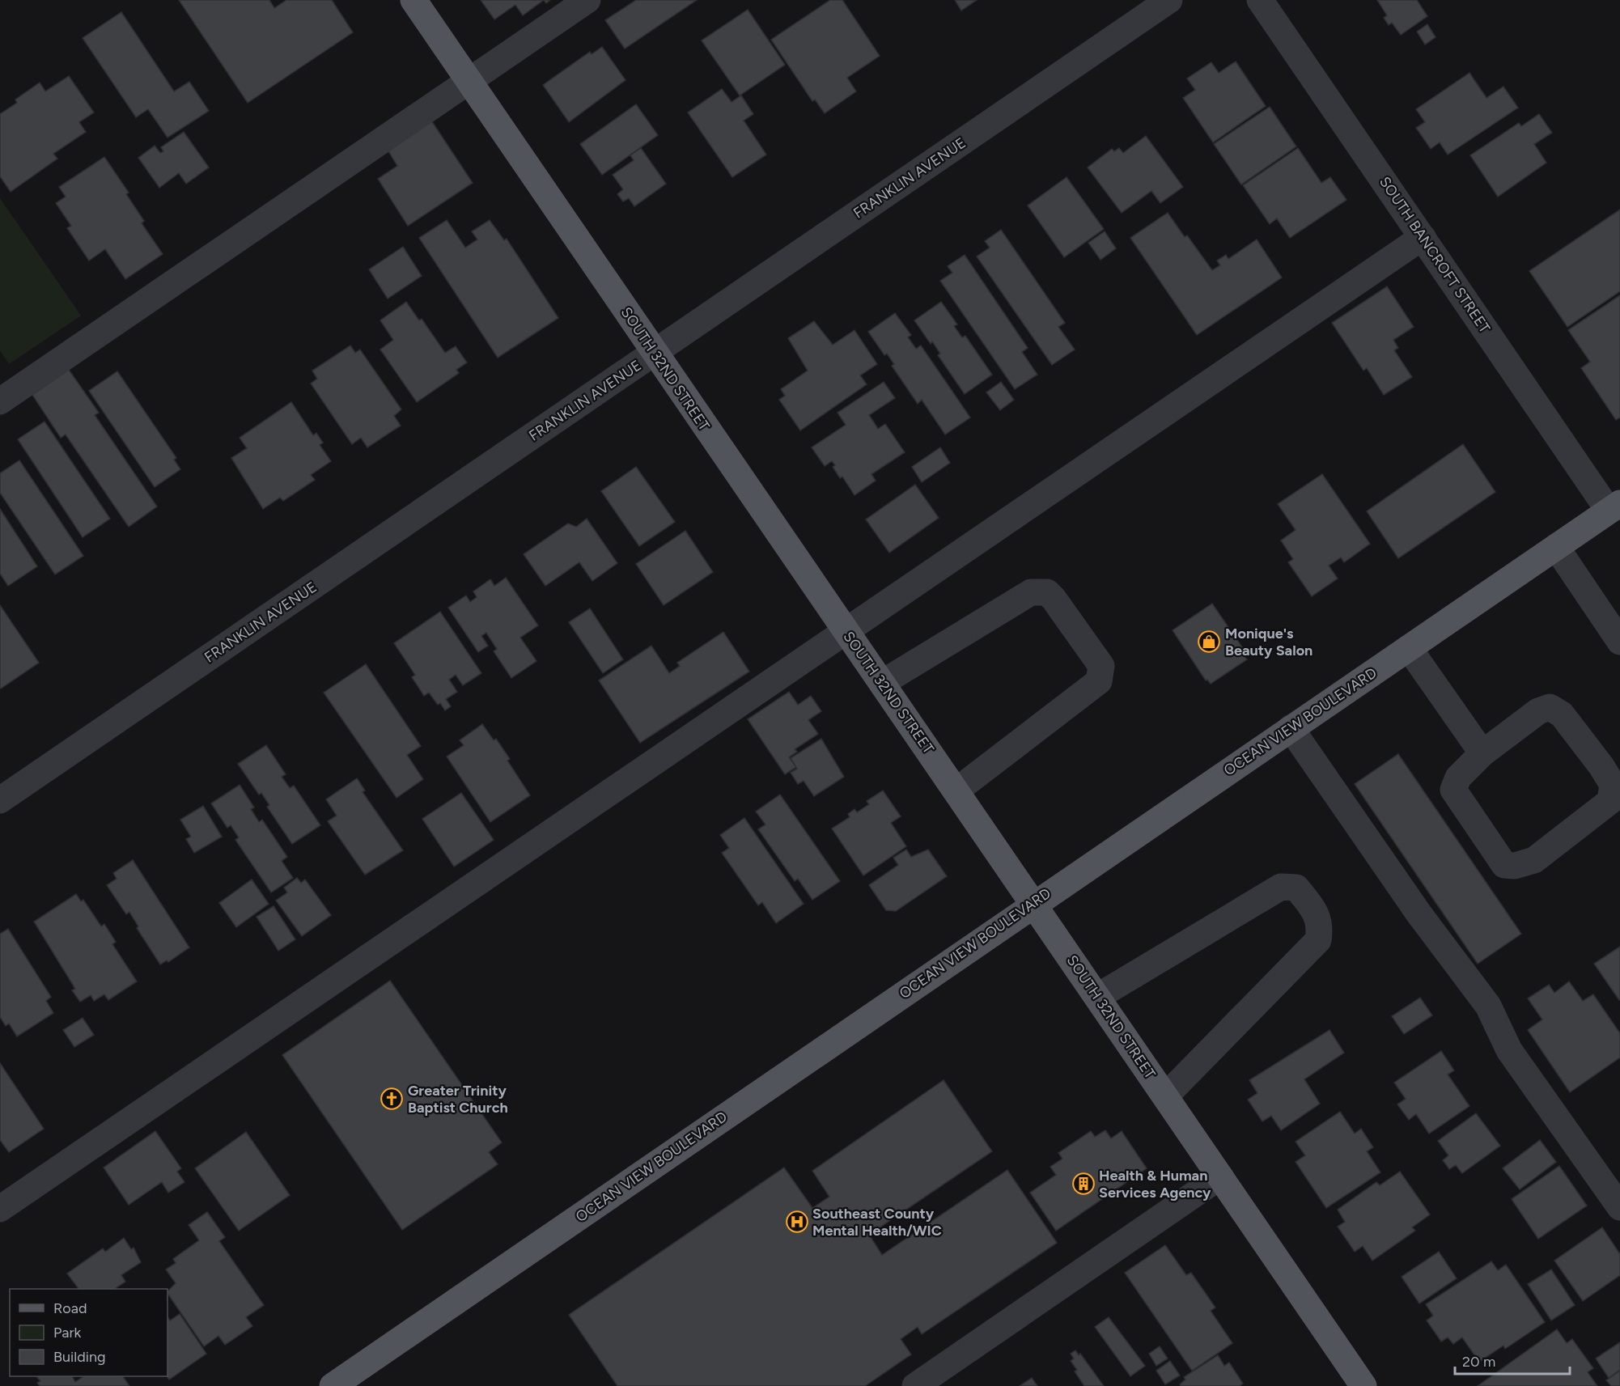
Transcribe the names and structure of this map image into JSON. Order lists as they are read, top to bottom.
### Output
{
  "streets": {
    "main road": ["SOUTH 32ND STREET", "OCEAN VIEW BOULEVARD"],
    "street": ["FRANKLIN AVENUE", "SOUTH BANCROFT STREET"]
  },
  "crossings": [
    ["FRANKLIN AVENUE", "SOUTH 32ND STREET"],
    ["SOUTH BANCROFT STREET", "OCEAN VIEW BOULEVARD"],
    ["SOUTH 32ND STREET", "OCEAN VIEW BOULEVARD"]
  ],
  "places": {
    "shop": ["Monique's Beauty Salon"],
    "church": ["Greater Trinity Baptist Church"],
    "building": ["Health & Human Services Agency"],
    "hospital": ["Southeast County Mental Health/WIC"]
  },
  "legend": ["Road", "Park", "Building"],
  "scale_bar": "20 m"
}
